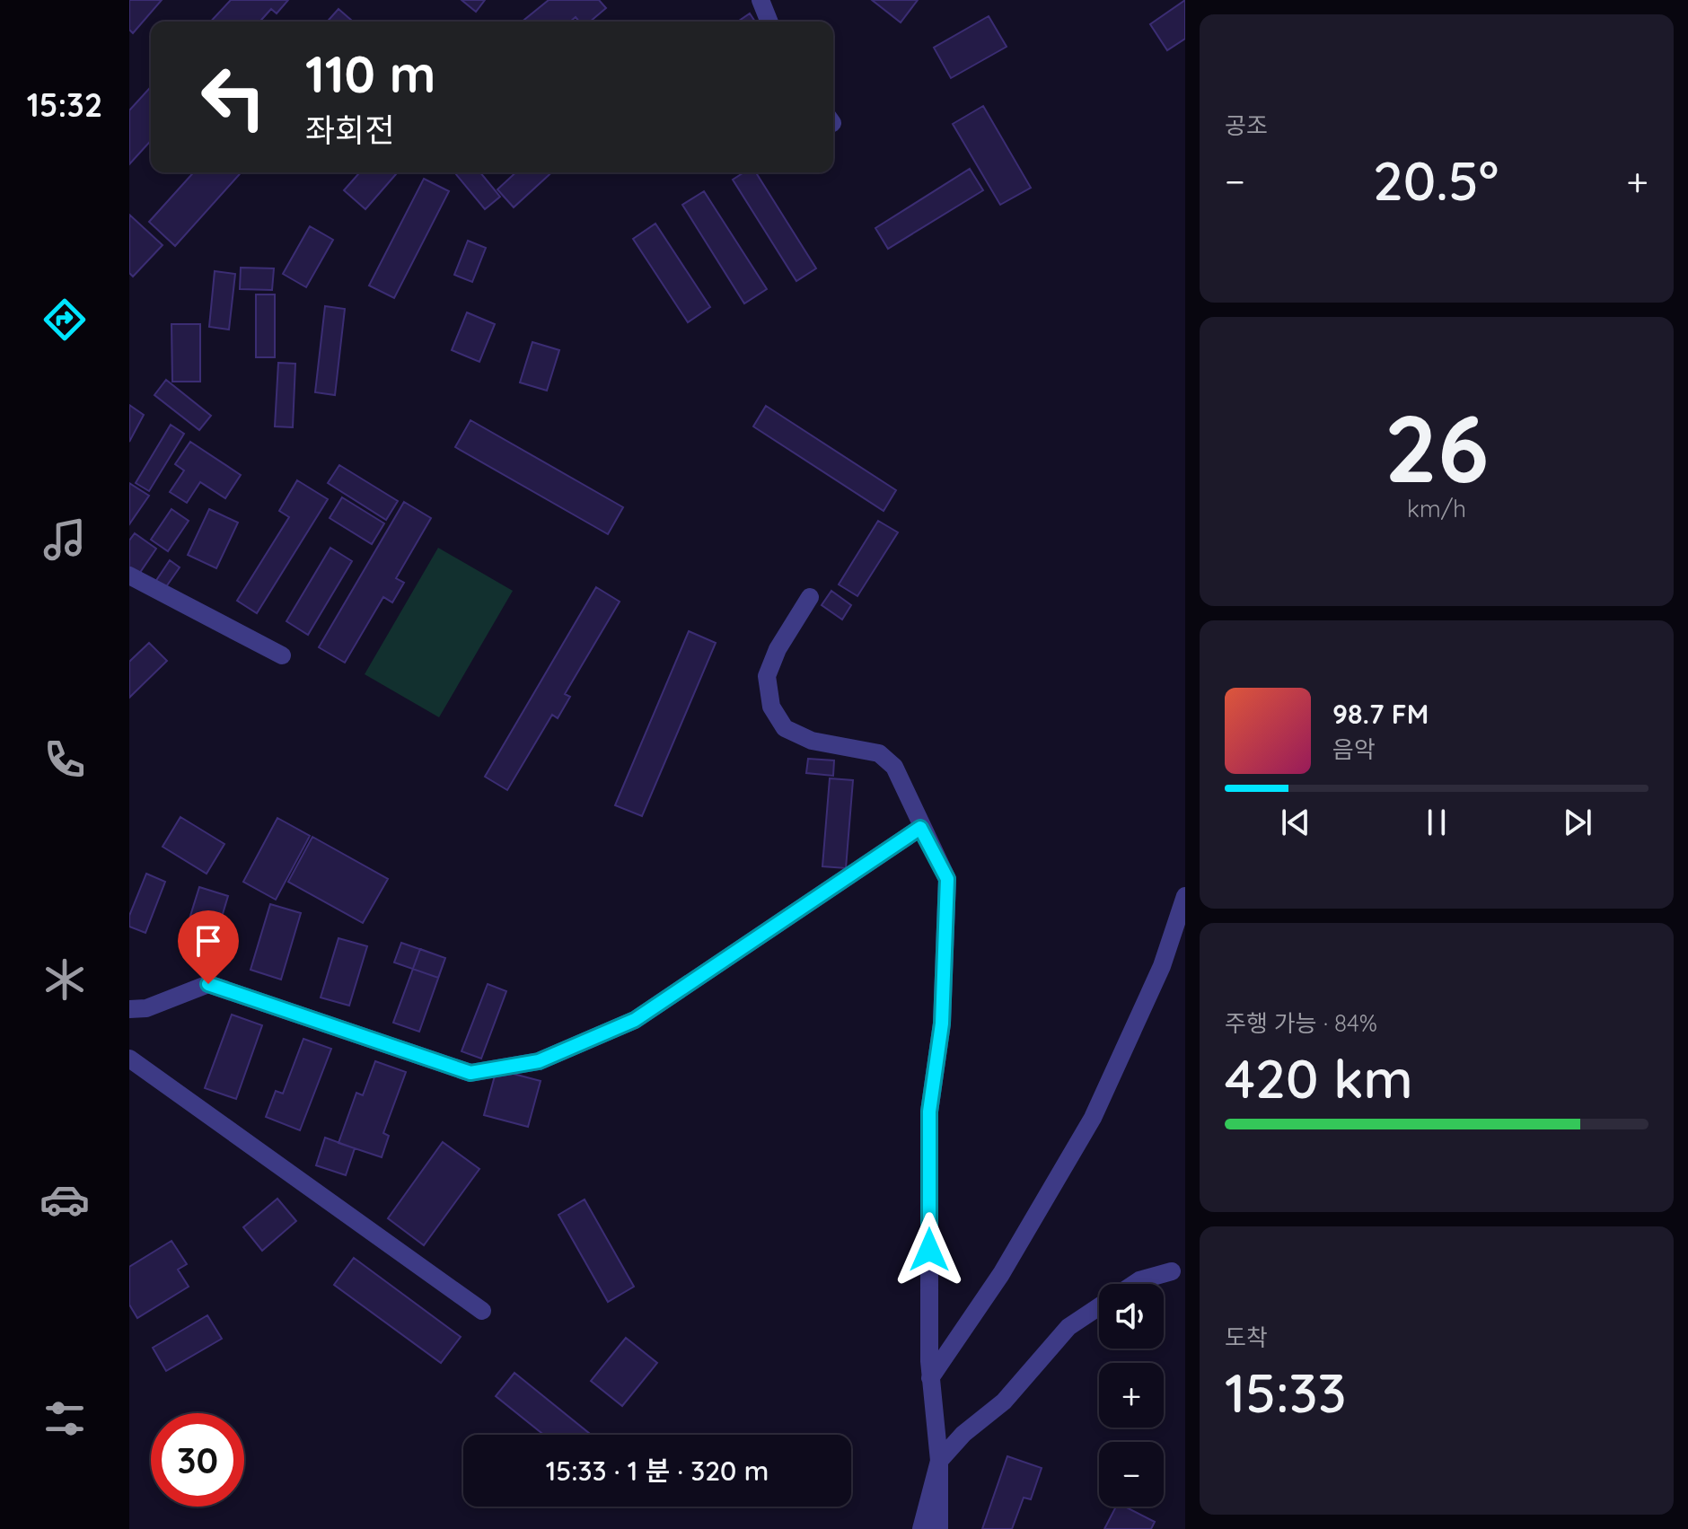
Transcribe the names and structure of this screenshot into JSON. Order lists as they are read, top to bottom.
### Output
{
  "page": {
    "tabs": "15:32",
    "tile": [
      "공조",
      ["26", "km/h"],
      ["주행 가능 · 84%", "420 km"],
      ["도착", "15:33"]
    ],
    "turn": ["110 m", "좌회전"],
    "heat": ["−", "20.5°", "+"],
    "song": ["98.7 FM", "음악"],
    "map_buttons": ["+", "−"],
    "limit": "30",
    "trip": "15:33 · 1 분 · 320 m"
  }
}
